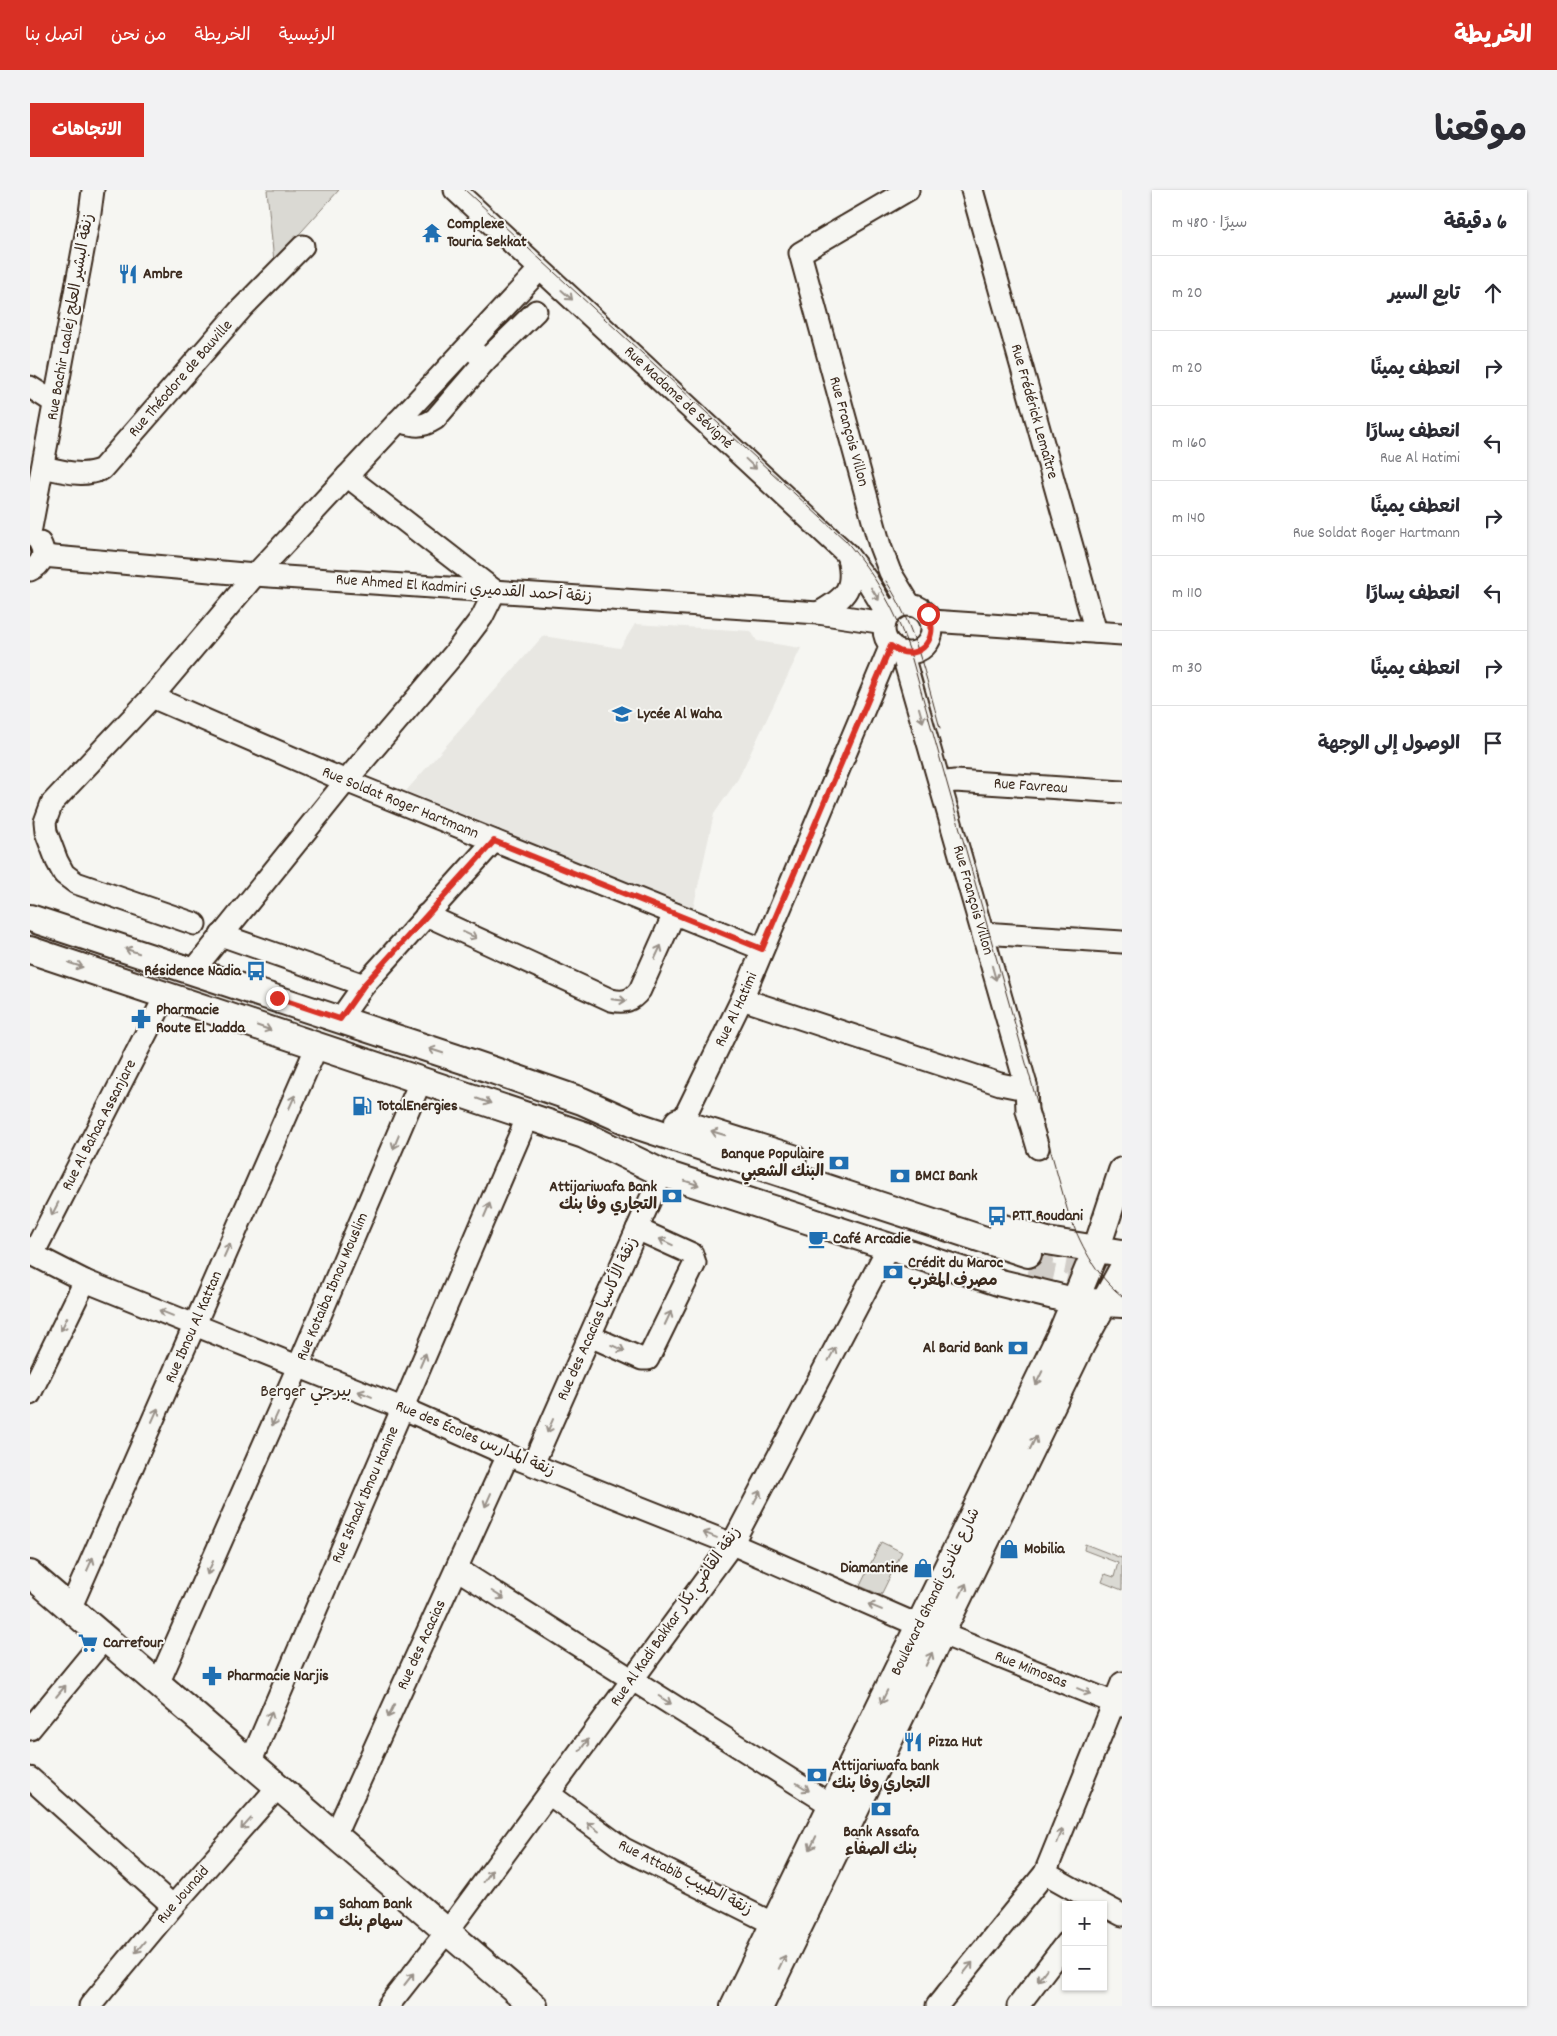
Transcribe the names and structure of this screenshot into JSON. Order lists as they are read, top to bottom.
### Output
{
  "streets": {
    "main road": ["Boulevard Ghandi شارع غاندي"],
    "street": [
      "Rue Bachir Laalej زنقة البشير العلج",
      "Rue Théodore de Bauville",
      "Rue Madame de Sévigné",
      "Rue Frédérick Lemaître",
      "Rue François Villon",
      "Rue Ahmed El Kadmiri زنقة أحمد القدميري",
      "Rue Favreau",
      "Rue Soldat Roger Hartmann",
      "Rue Al Hatimi",
      "Rue Al Bahaa Assanjare",
      "Rue Kotaiba Ibnou Mouslim",
      "Rue des Acacias زنقة الأكاسيا",
      "Rue Ibnou Al Kattan",
      "Rue des Écoles زنقة المدارس",
      "Rue Ishaak Ibnou Hanine",
      "Rue Al Kadi Bakkar زنقة القاضي بكار",
      "Rue des Acacias",
      "Rue Mimosas",
      "Rue Attabib زنقة الطبيب",
      "Rue Jounaid"
    ]
  },
  "crossings": [
    ["Rue Bachir Laalej زنقة البشير العلج", "Rue Théodore de Bauville"],
    ["Rue Madame de Sévigné", "Rue François Villon"],
    ["Rue Madame de Sévigné", "Rue Ahmed El Kadmiri زنقة أحمد القدميري"],
    ["Rue Madame de Sévigné", "Rue Al Hatimi"],
    ["Rue François Villon", "Rue Ahmed El Kadmiri زنقة أحمد القدميري"],
    ["Rue François Villon", "Rue Favreau"],
    ["Rue François Villon", "Rue Al Hatimi"],
    ["Rue Ahmed El Kadmiri زنقة أحمد القدميري", "Rue Al Hatimi"],
    ["Rue Soldat Roger Hartmann", "Rue Al Hatimi"],
    ["Rue Al Bahaa Assanjare", "Rue des Écoles زنقة المدارس"],
    ["Rue Kotaiba Ibnou Mouslim", "Rue des Écoles زنقة المدارس"],
    ["Rue des Acacias زنقة الأكاسيا", "Rue des Écoles زنقة المدارس"],
    ["Rue Ibnou Al Kattan", "Rue des Écoles زنقة المدارس"],
    ["Rue des Écoles زنقة المدارس", "Rue Ishaak Ibnou Hanine"],
    ["Rue des Écoles زنقة المدارس", "Boulevard Ghandi شارع غاندي"],
    ["Rue des Écoles زنقة المدارس", "Rue Al Kadi Bakkar زنقة القاضي بكار"],
    ["Rue des Écoles زنقة المدارس", "Rue des Acacias"],
    ["Rue des Écoles زنقة المدارس", "Rue Mimosas"],
    ["Boulevard Ghandi شارع غاندي", "Rue Mimosas"],
    ["Boulevard Ghandi شارع غاندي", "Rue Attabib زنقة الطبيب"],
    ["Rue Al Kadi Bakkar زنقة القاضي بكار", "Rue Attabib زنقة الطبيب"]
  ],
  "one_way": [
    "Rue Madame de Sévigné",
    "Rue Al Bahaa Assanjare",
    "Rue Kotaiba Ibnou Mouslim",
    "Rue des Acacias زنقة الأكاسيا",
    "Rue Ibnou Al Kattan",
    "Rue Ishaak Ibnou Hanine",
    "Rue Al Kadi Bakkar زنقة القاضي بكار",
    "Rue des Acacias",
    "Rue Mimosas",
    "Rue Jounaid"
  ],
  "districts": ["Berger بيرجي"],
  "places": {
    "temple": ["Complexe Touria Sekkat"],
    "restaurant": ["Ambre", "Pizza Hut"],
    "school or university": ["Lycée Al Waha"],
    "bus stop": ["Résidence Nadia", "PTT Roudani"],
    "pharmacy": ["Pharmacie Route El Jadda", "Pharmacie Narjis"],
    "fuel station": ["TotalEnergies"],
    "bank": [
      "Banque Populaire البنك الشعبي",
      "BMCI Bank",
      "Attijariwafa Bank التجاري وفا بنك",
      "Crédit du Maroc مصرف المغرب",
      "Al Barid Bank",
      "Attijariwafa bank التجاري وفا بنك",
      "Bank Assafa بنك الصفاء",
      "Saham Bank سهام بنك"
    ],
    "cafe": ["Café Arcadie"],
    "shop": ["Mobilia", "Diamantine"],
    "supermarket": ["Carrefour"]
  },
  "page": {
    "header": "الخريطة",
    "nav": [
      "الرئيسية",
      "الخريطة",
      "من نحن",
      "اتصل بنا"
    ],
    "title": "موقعنا",
    "buttons": "الاتجاهات",
    "heading": ["6 دقيقة", "سيرًا · 480 m"],
    "list": [
      ["تابع السير", "20 m"],
      ["انعطف يمينًا", "20 m"],
      ["انعطف يسارًا", "Rue Al Hatimi", "160 m"],
      ["انعطف يمينًا", "Rue Soldat Roger Hartmann", "140 m"],
      ["انعطف يسارًا", "110 m"],
      ["انعطف يمينًا", "30 m"],
      "الوصول إلى الوجهة"
    ],
    "map_buttons": ["+", "−"]
  }
}
